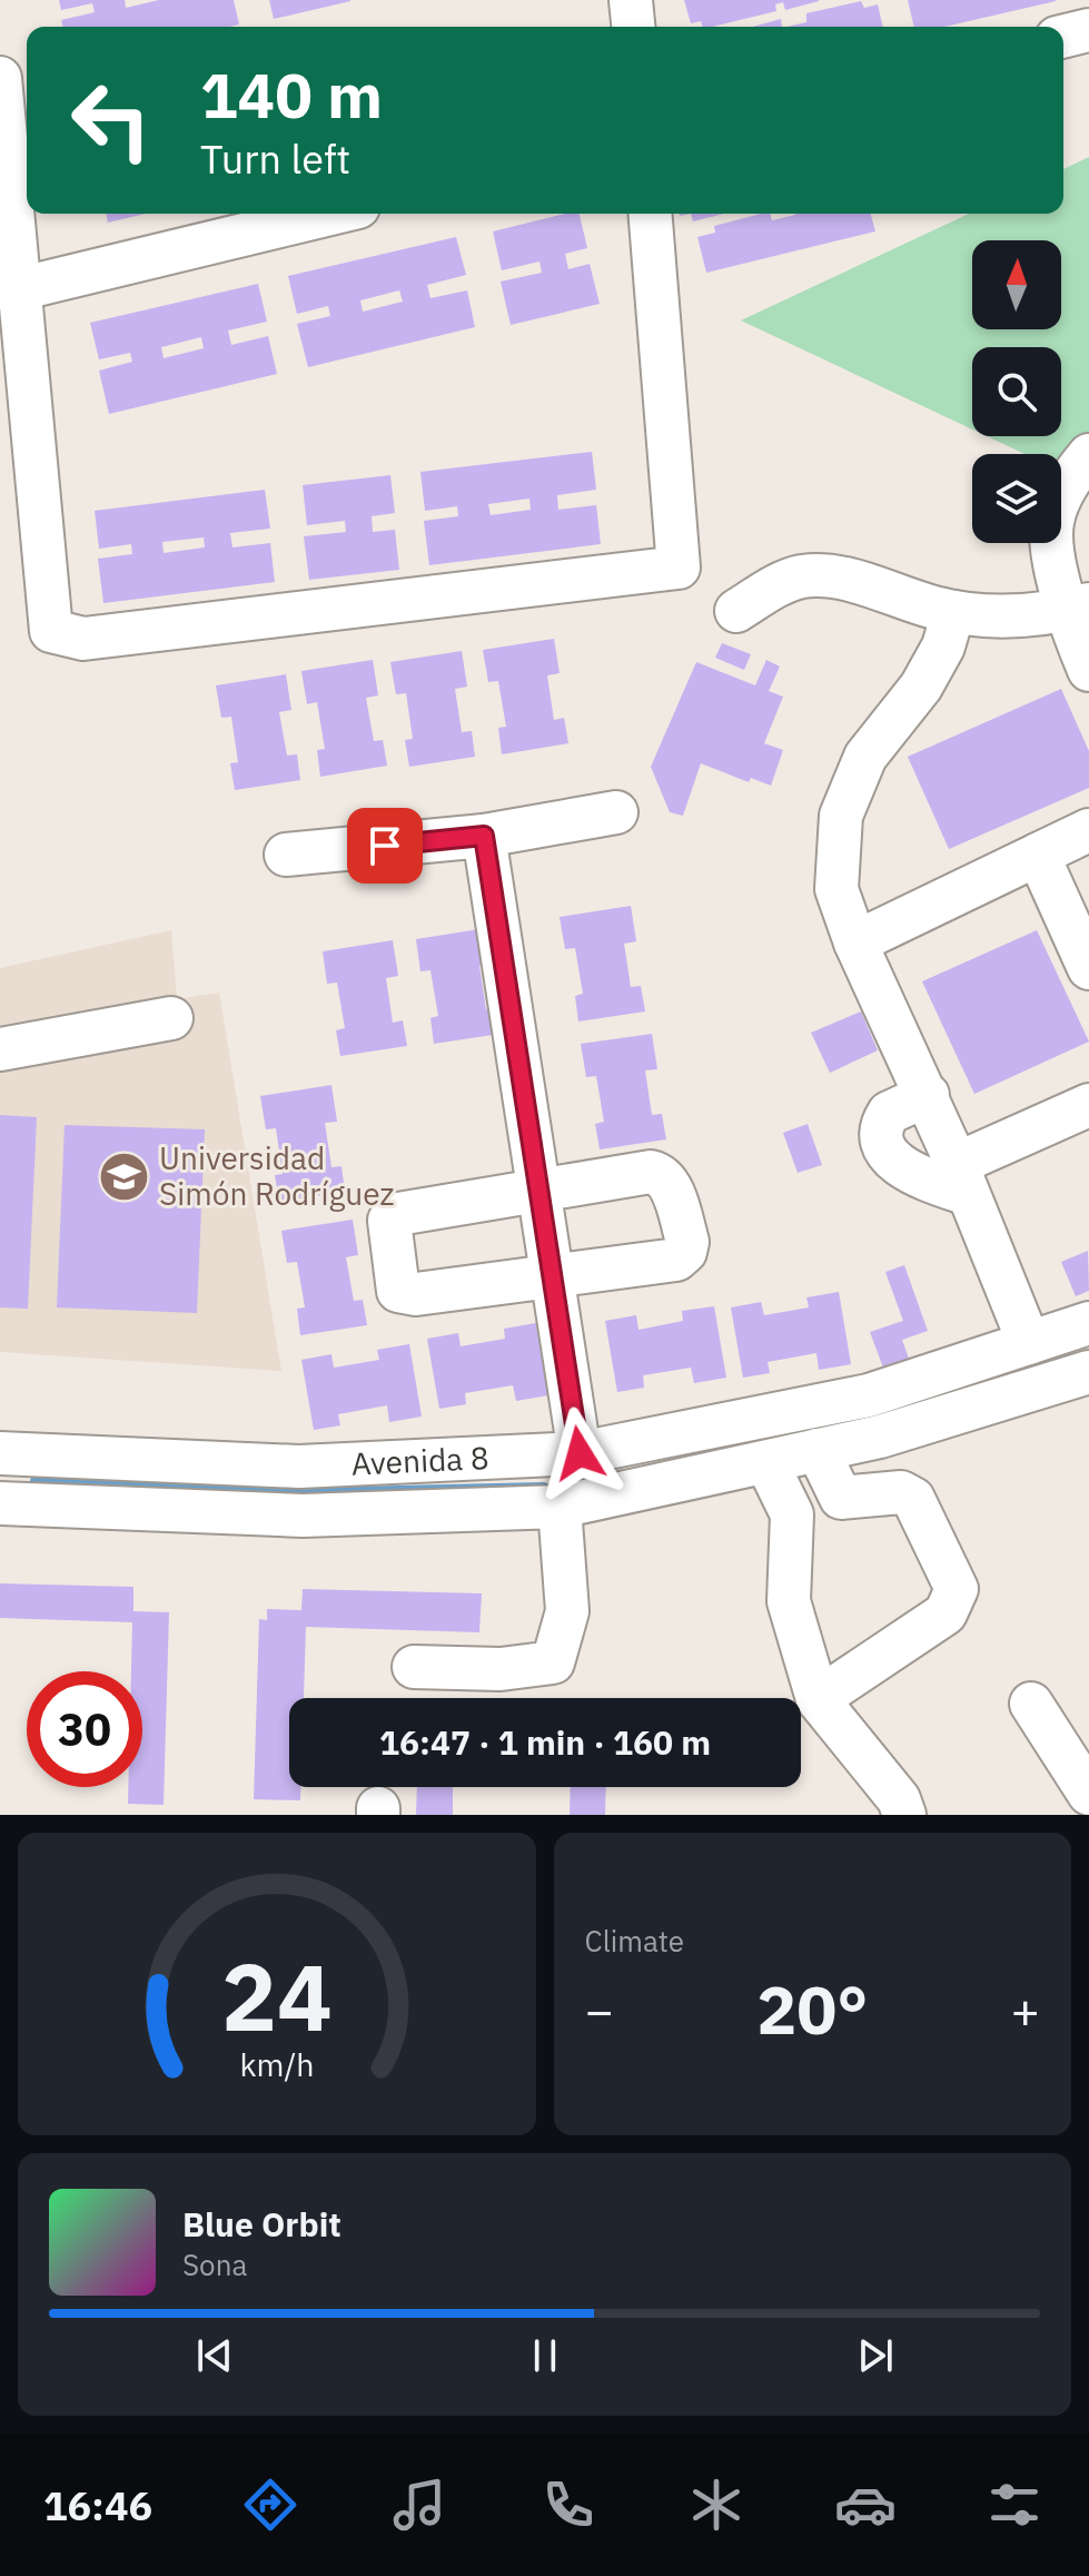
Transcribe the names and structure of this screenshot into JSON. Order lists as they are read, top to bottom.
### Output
{
  "streets": {
    "street": ["Avenida 8"]
  },
  "places": {
    "school or university": ["Universidad Simón Rodríguez"]
  },
  "north": "top",
  "page": {
    "turn": ["140 m", "Turn left"],
    "limit": "30",
    "trip": "16:47 · 1 min · 160 m",
    "tile": "Climate",
    "heat": ["−", "20°", "+"],
    "song": ["Blue Orbit", "Sona"],
    "tabs": "16:46",
    "gauge": ["24", "km/h"]
  }
}
